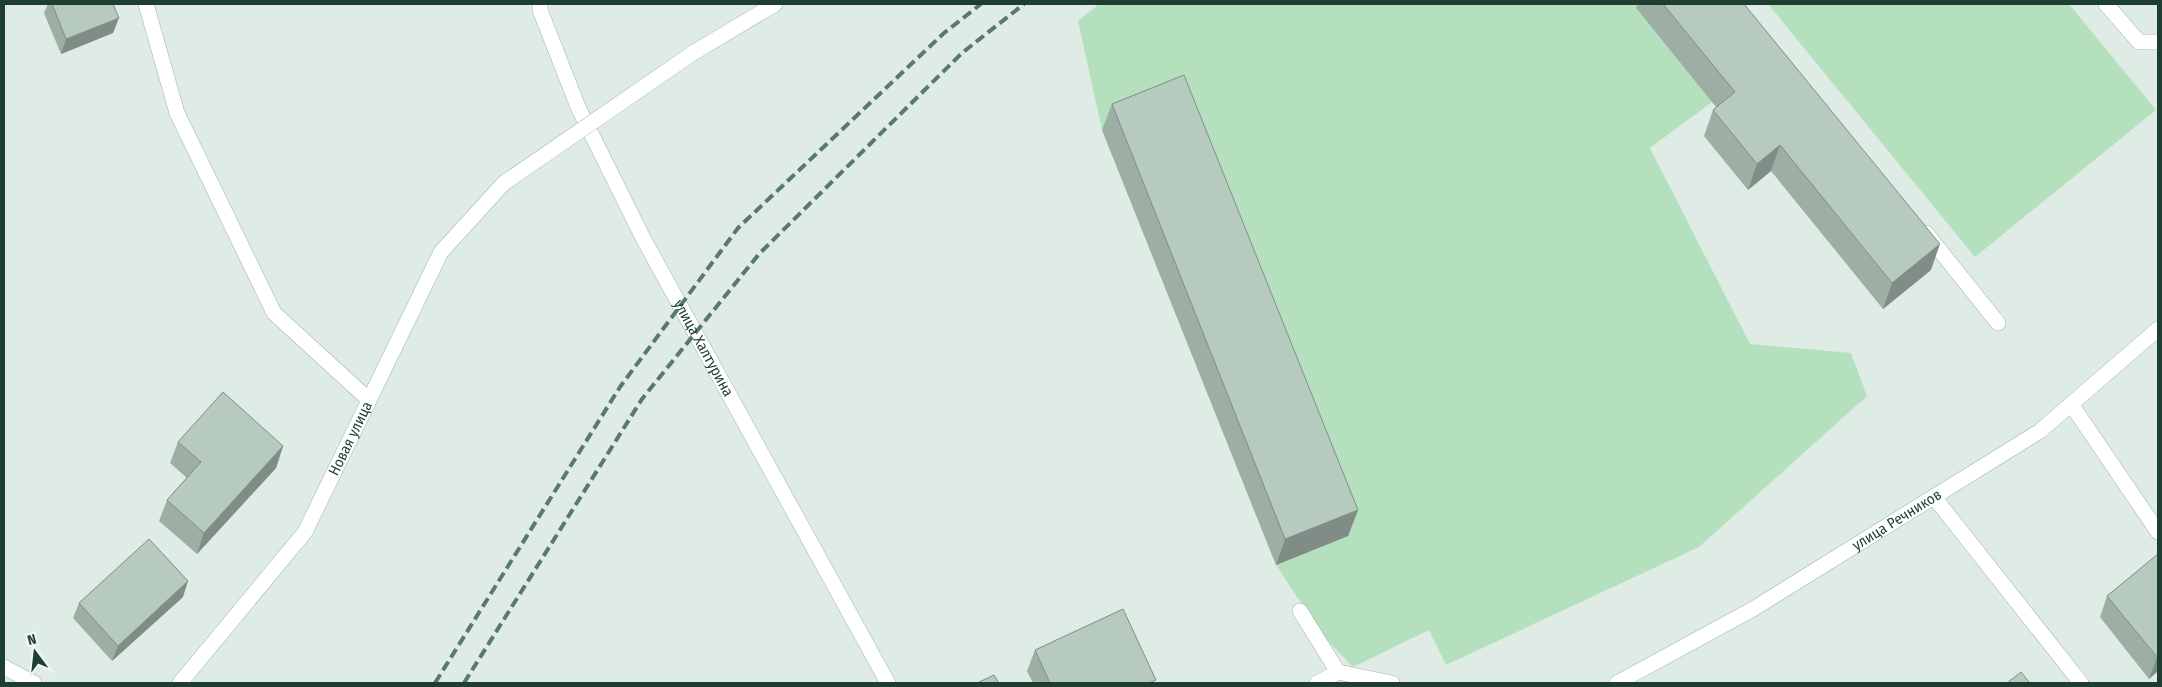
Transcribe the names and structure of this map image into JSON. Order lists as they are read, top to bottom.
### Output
{
  "streets": {
    "street": ["улица Халтурина", "Новая улица", "улица Речников"]
  },
  "north": "top"
}
